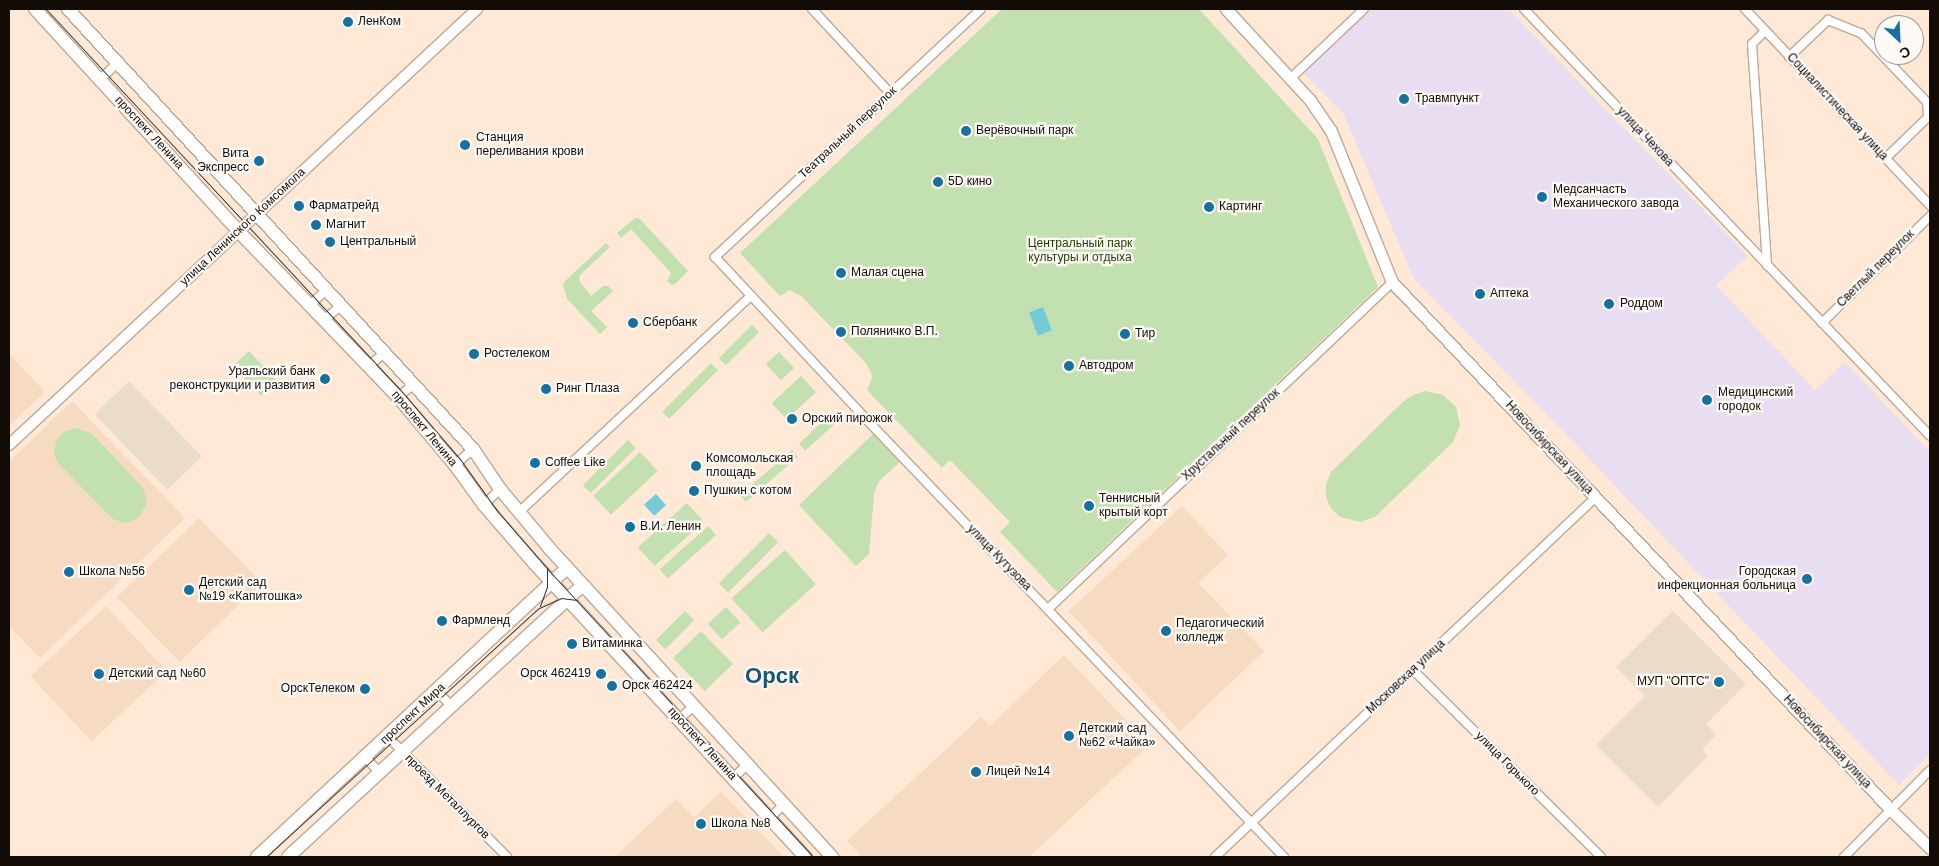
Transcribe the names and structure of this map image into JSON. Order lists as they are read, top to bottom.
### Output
{
  "streets": {
    "main road": ["проспект Ленина", "Новосибирская улица", "проспект Мира"],
    "street": [
      "Социалистическая улица",
      "Театральный переулок",
      "улица Чехова",
      "улица Ленинского Комсомола",
      "Светлый переулок",
      "Хрустальный переулок",
      "улица Кутузова",
      "Московская улица",
      "улица Горького",
      "проезд Металлургов"
    ]
  },
  "crossings": [
    ["проспект Ленина", "улица Ленинского Комсомола"],
    ["проспект Ленина", "проспект Мира"],
    ["Театральный переулок", "улица Кутузова"],
    ["улица Чехова", "Светлый переулок"],
    ["Хрустальный переулок", "Новосибирская улица"],
    ["Хрустальный переулок", "улица Кутузова"],
    ["Новосибирская улица", "Московская улица"],
    ["улица Кутузова", "Московская улица"],
    ["Московская улица", "улица Горького"],
    ["проспект Мира", "проезд Металлургов"]
  ],
  "districts": ["Орск"],
  "parks": ["Центральный парк культуры и отдыха"],
  "places": [
    "ЛенКом",
    "Травмпункт",
    "Верёвочный парк",
    "Станция переливания крови",
    "Вита Экспресс",
    "5D кино",
    "Медсанчасть Механического завода",
    "Фарматрейд",
    "Картинг",
    "Магнит",
    "Центральный",
    "Малая сцена",
    "Аптека",
    "Роддом",
    "Сбербанк",
    "Поляничко В.П.",
    "Тир",
    "Ростелеком",
    "Автодром",
    "Уральский банк реконструкции и развития",
    "Ринг Плаза",
    "Медицинский городок",
    "Орский пирожок",
    "Coffee Like",
    "Комсомольская площадь",
    "Пушкин с котом",
    "Теннисный крытый корт",
    "В.И. Ленин",
    "Школа №56",
    "Городская инфекционная больница",
    "Детский сад №19 «Капитошка»",
    "Фармленд",
    "Педагогический колледж",
    "Витаминка",
    "Детский сад №60",
    "Орск 462419",
    "МУП \"ОПТС\"",
    "Орск 462424",
    "ОрскТелеком",
    "Детский сад №62 «Чайка»",
    "Лицей №14",
    "Школа №8"
  ],
  "north": "bottom right"
}
